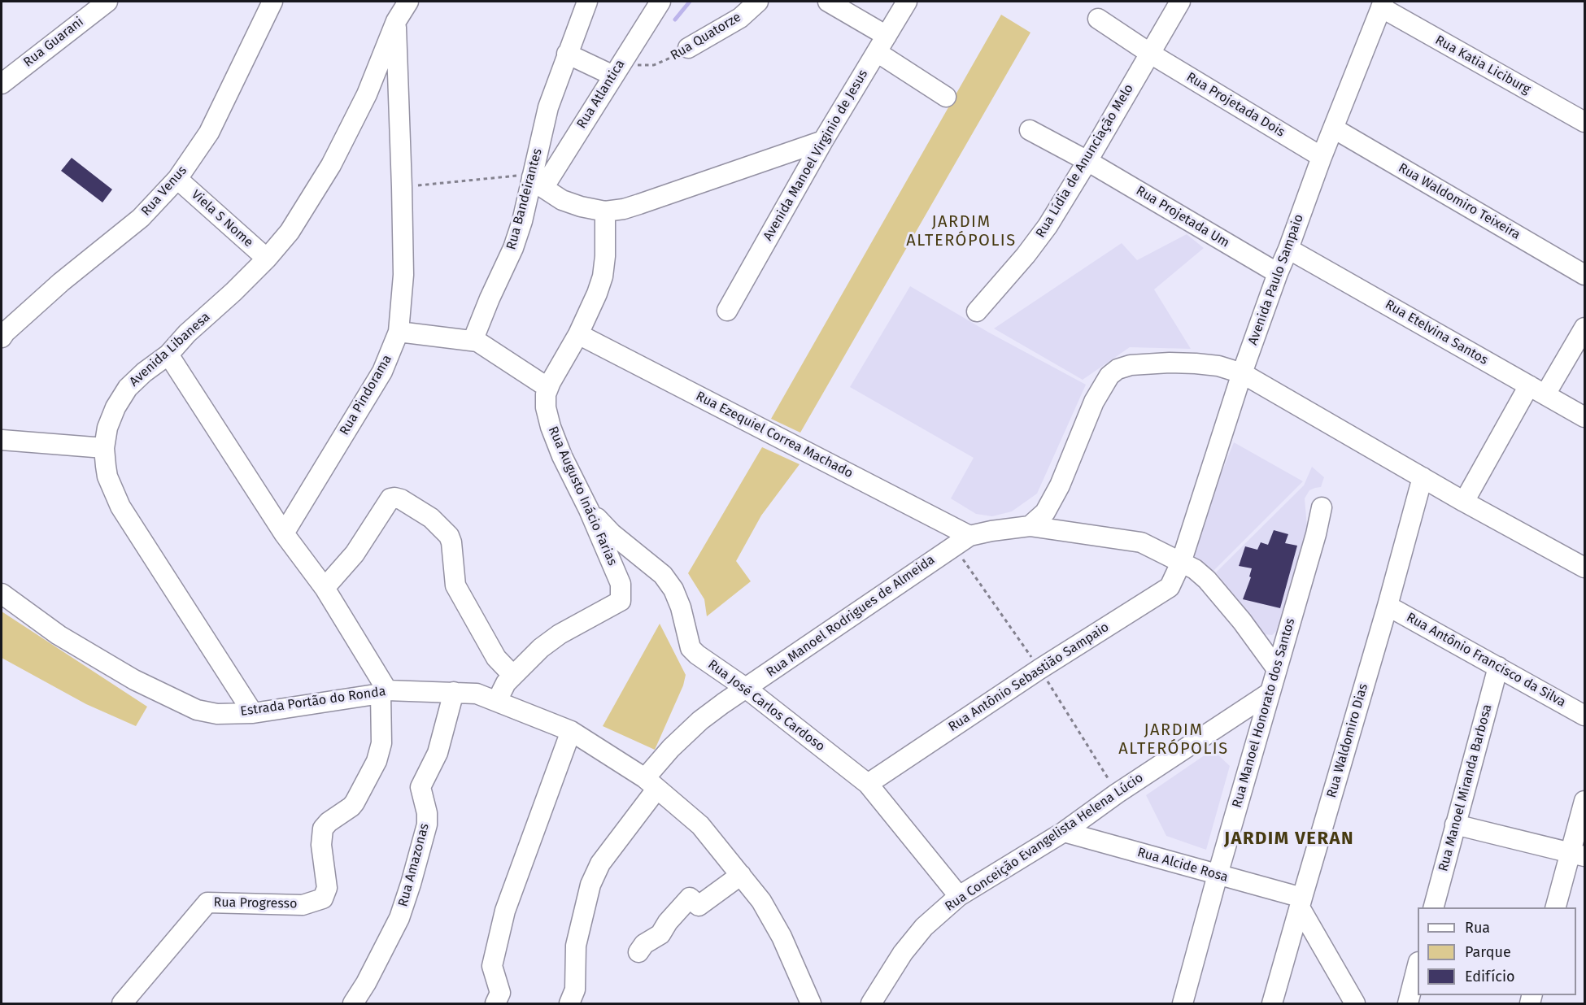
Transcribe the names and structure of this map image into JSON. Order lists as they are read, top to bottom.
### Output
{
  "streets": {
    "street": [
      "Rua Quatorze",
      "Rua Guarani",
      "Rua Katia Liciburg",
      "Rua Atlantica",
      "Rua Projetada Dois",
      "Avenida Manoel Virginio de Jesus",
      "Rua Lídia de Anunciação Melo",
      "Rua Venus",
      "Rua Bandeirantes",
      "Rua Waldomiro Teixeira",
      "Rua Projetada Um",
      "Viela S Nome",
      "Avenida Paulo Sampaio",
      "Rua Etelvina Santos",
      "Avenida Libanesa",
      "Rua Pindorama",
      "Rua Ezequiel Correa Machado",
      "Rua Augusto Inácio Farias",
      "Rua Manoel Rodrigues de Almeida",
      "Rua Antônio Francisco da Silva",
      "Rua Antônio Sebastião Sampaio",
      "Estrada Portão do Ronda",
      "Rua José Carlos Cardoso",
      "Rua Manoel Honorato dos Santos",
      "Rua Waldomiro Dias",
      "Rua Manoel Miranda Barbosa",
      "Rua Conceição Evangelista Helena Lúcio",
      "Rua Amazonas",
      "Rua Alcide Rosa",
      "Rua Progresso"
    ]
  },
  "crossings": [
    ["Rua Quatorze", "Rua Atlantica"],
    ["Rua Katia Liciburg", "Avenida Paulo Sampaio"],
    ["Rua Atlantica", "Rua Bandeirantes"],
    ["Rua Projetada Dois", "Rua Lídia de Anunciação Melo"],
    ["Rua Projetada Dois", "Avenida Paulo Sampaio"],
    ["Rua Lídia de Anunciação Melo", "Rua Projetada Um"],
    ["Rua Venus", "Viela S Nome"],
    ["Rua Waldomiro Teixeira", "Avenida Paulo Sampaio"],
    ["Rua Projetada Um", "Avenida Paulo Sampaio"],
    ["Viela S Nome", "Avenida Libanesa"],
    ["Avenida Paulo Sampaio", "Rua Etelvina Santos"],
    ["Avenida Paulo Sampaio", "Rua Manoel Rodrigues de Almeida"],
    ["Avenida Paulo Sampaio", "Rua Antônio Sebastião Sampaio"],
    ["Avenida Libanesa", "Rua Pindorama"],
    ["Avenida Libanesa", "Estrada Portão do Ronda"],
    ["Rua Ezequiel Correa Machado", "Rua Augusto Inácio Farias"],
    ["Rua Ezequiel Correa Machado", "Rua Manoel Rodrigues de Almeida"],
    ["Rua Augusto Inácio Farias", "Estrada Portão do Ronda"],
    ["Rua Augusto Inácio Farias", "Rua José Carlos Cardoso"],
    ["Rua Manoel Rodrigues de Almeida", "Rua Antônio Sebastião Sampaio"],
    ["Rua Manoel Rodrigues de Almeida", "Estrada Portão do Ronda"],
    ["Rua Manoel Rodrigues de Almeida", "Rua José Carlos Cardoso"],
    ["Rua Manoel Rodrigues de Almeida", "Rua Manoel Honorato dos Santos"],
    ["Rua Antônio Francisco da Silva", "Rua Waldomiro Dias"],
    ["Rua Antônio Francisco da Silva", "Rua Manoel Miranda Barbosa"],
    ["Rua Antônio Sebastião Sampaio", "Rua José Carlos Cardoso"],
    ["Estrada Portão do Ronda", "Rua Amazonas"],
    ["Estrada Portão do Ronda", "Rua Progresso"],
    ["Rua José Carlos Cardoso", "Rua Conceição Evangelista Helena Lúcio"],
    ["Rua Manoel Honorato dos Santos", "Rua Conceição Evangelista Helena Lúcio"],
    ["Rua Manoel Honorato dos Santos", "Rua Alcide Rosa"],
    ["Rua Waldomiro Dias", "Rua Alcide Rosa"],
    ["Rua Conceição Evangelista Helena Lúcio", "Rua Alcide Rosa"]
  ],
  "districts": ["JARDIM ALTERÓPOLIS", "JARDIM ALTERÓPOLIS", "JARDIM VERAN"],
  "legend": ["Rua", "Parque", "Edifício"]
}
